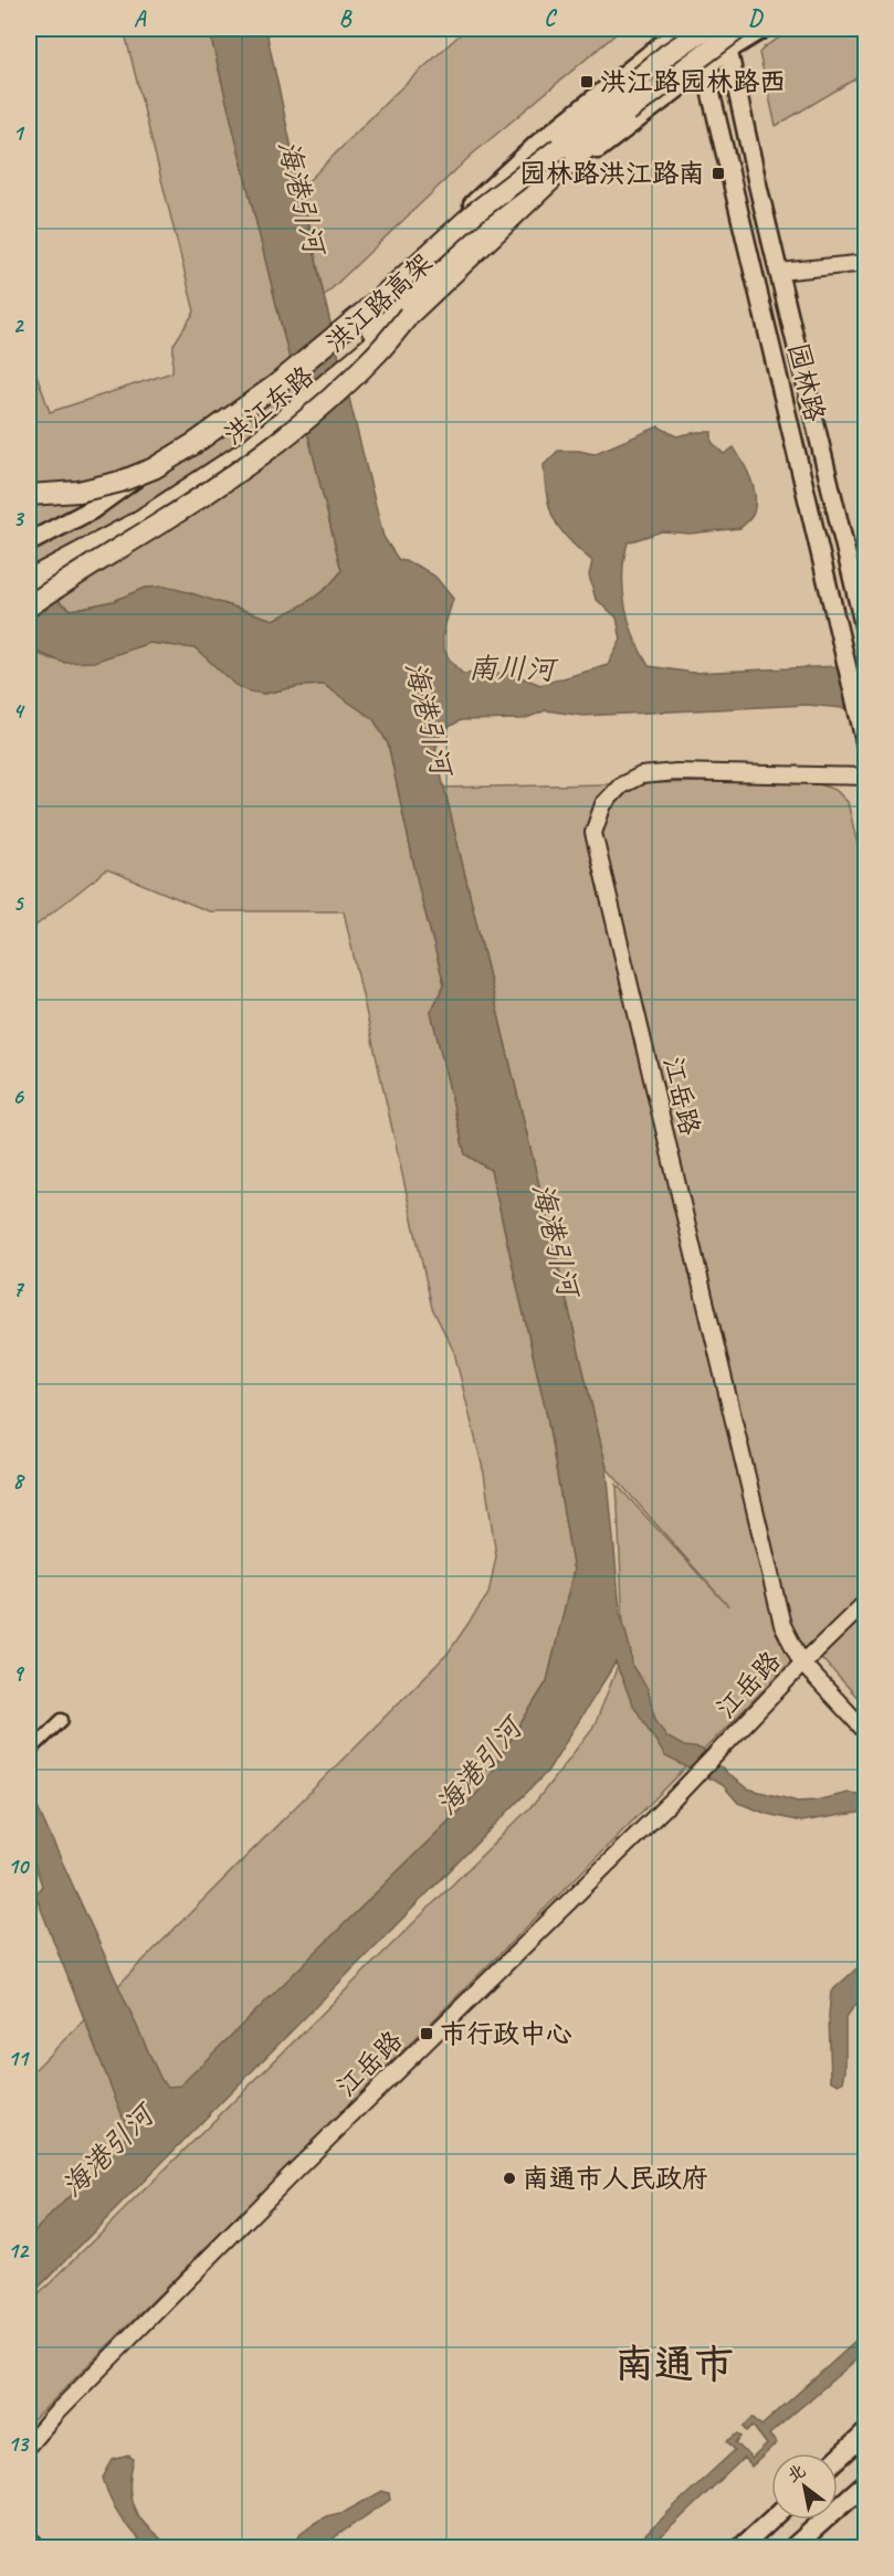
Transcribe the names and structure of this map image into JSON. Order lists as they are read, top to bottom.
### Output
{
  "streets": {
    "highway": ["洪江路高架"],
    "main road": ["园林路", "洪江东路"],
    "street": ["江岳路"]
  },
  "crossings": [
    ["洪江路高架", "洪江东路"],
    ["园林路", "洪江东路"]
  ],
  "districts": ["南通市"],
  "water": ["海港引河", "南川河"],
  "places": {
    "transit": ["洪江路园林路西", "园林路洪江路南", "市行政中心"],
    "other": ["南通市人民政府"]
  },
  "north": "top left",
  "grid": {
    "columns": [
      "A",
      "B",
      "C",
      "D"
    ],
    "rows": [
      "1",
      "2",
      "3",
      "4",
      "5",
      "6",
      "7",
      "8",
      "9",
      "10",
      "11",
      "12",
      "13"
    ]
  }
}
